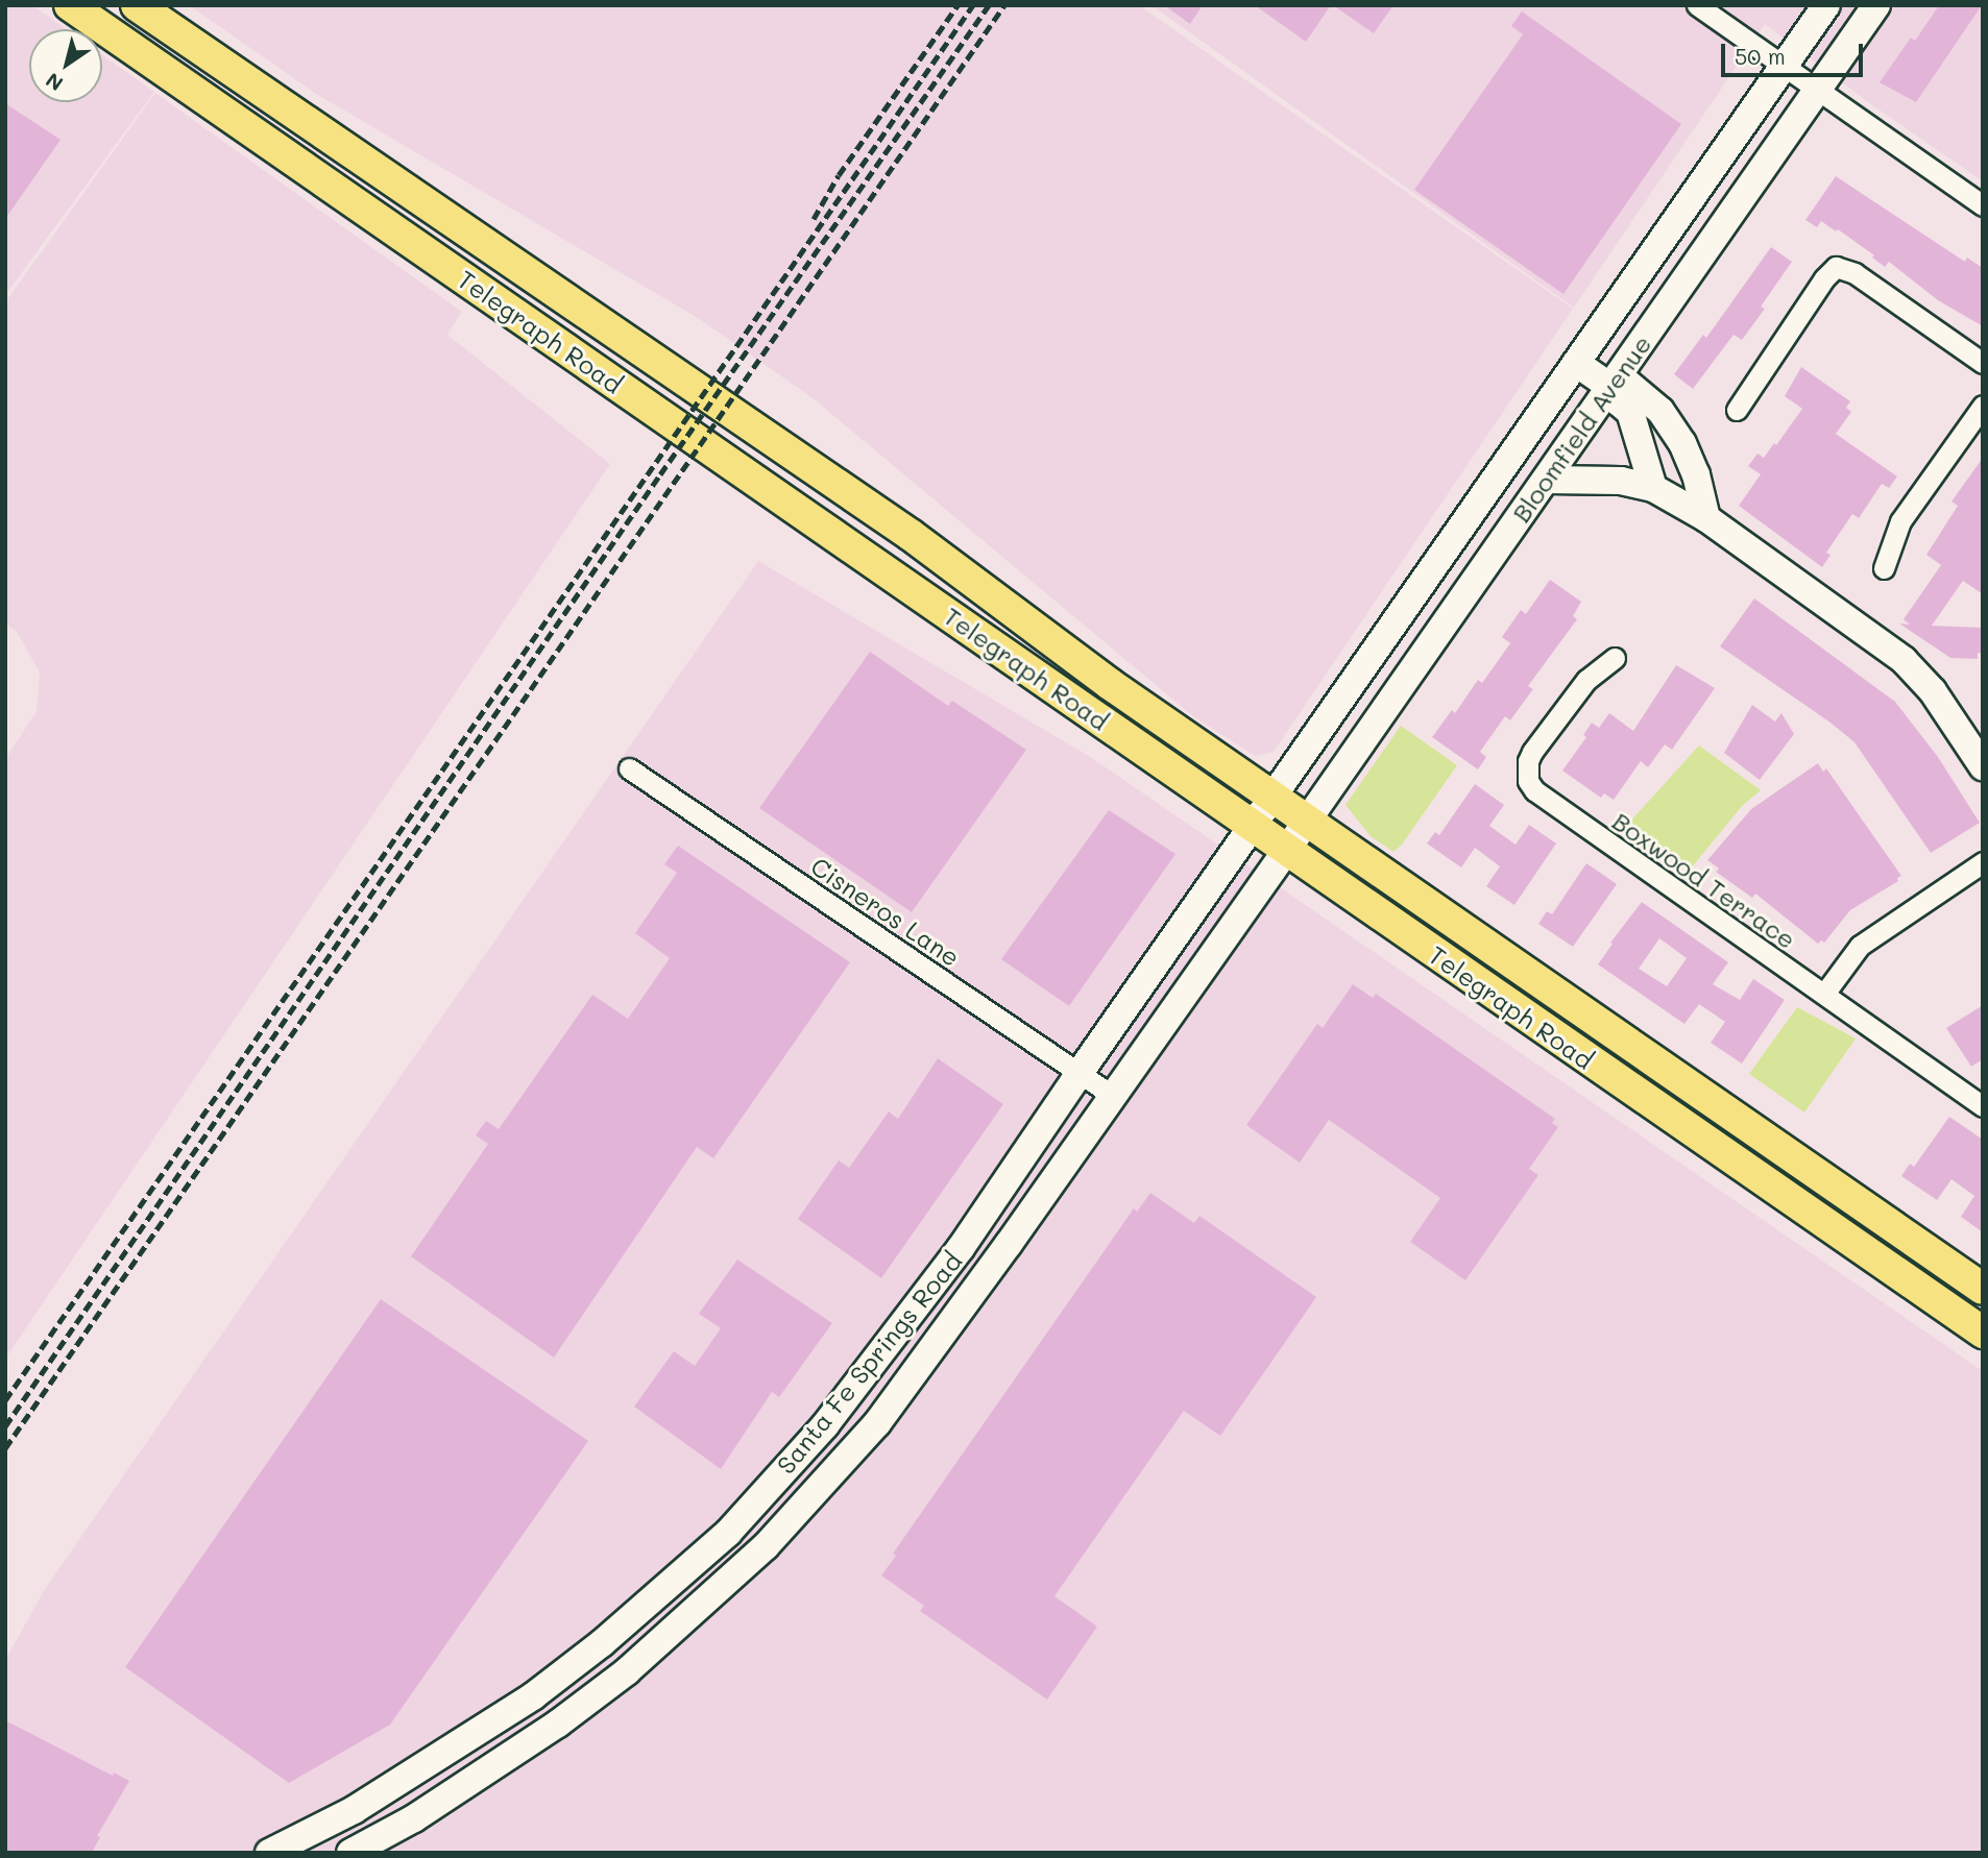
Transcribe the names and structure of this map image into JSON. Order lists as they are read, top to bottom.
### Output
{
  "streets": {
    "main road": ["Telegraph Road", "Bloomfield Avenue", "Santa Fe Springs Road"],
    "street": ["Boxwood Terrace", "Cisneros Lane"]
  },
  "crossings": [
    ["Telegraph Road", "Bloomfield Avenue"],
    ["Telegraph Road", "Santa Fe Springs Road"],
    ["Bloomfield Avenue", "Santa Fe Springs Road"],
    ["Cisneros Lane", "Santa Fe Springs Road"]
  ],
  "scale_bar": "50 m",
  "north": "bottom left"
}
